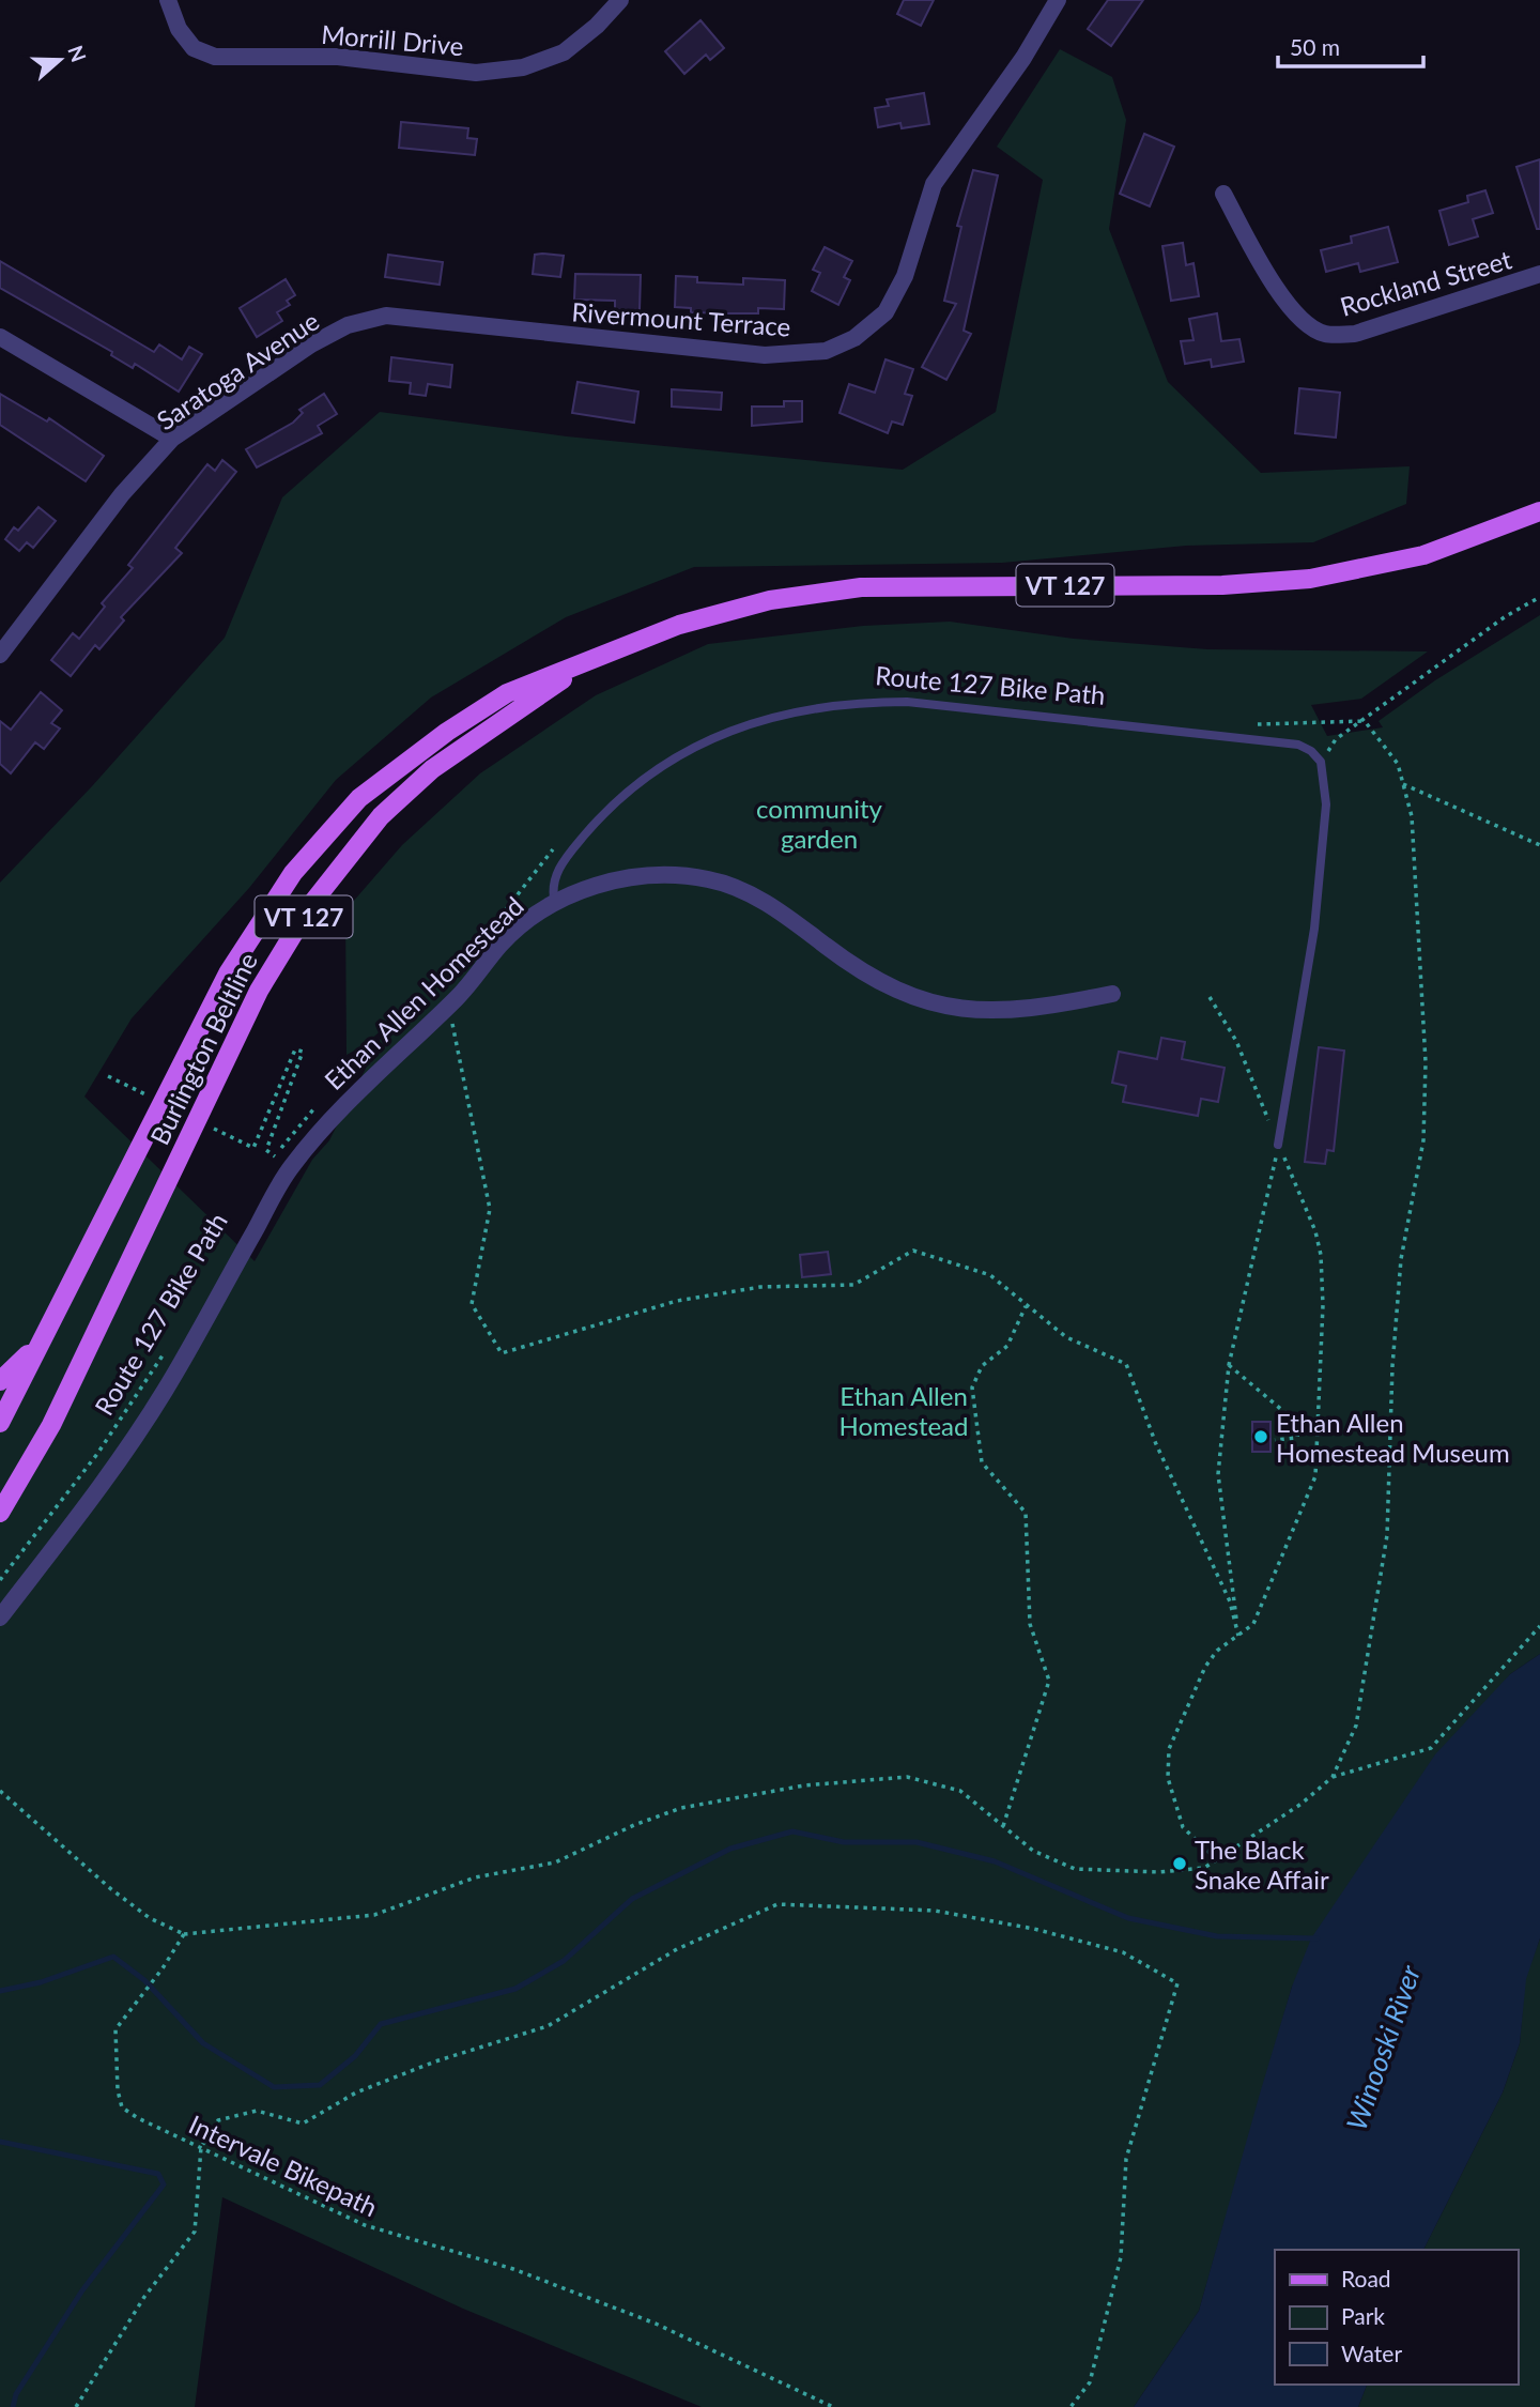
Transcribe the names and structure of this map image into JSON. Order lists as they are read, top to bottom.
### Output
{
  "streets": {
    "main road": ["VT 127", "Burlington Beltline"],
    "street": [
      "Morrill Drive",
      "Rockland Street",
      "Rivermount Terrace",
      "Saratoga Avenue",
      "Ethan Allen Homestead"
    ],
    "path": ["Route 127 Bike Path", "Intervale Bikepath"]
  },
  "crossings": [
    ["Rivermount Terrace", "Saratoga Avenue"]
  ],
  "water": ["Winooski River"],
  "parks": ["community garden", "Ethan Allen Homestead"],
  "places": ["Ethan Allen Homestead Museum", "The Black Snake Affair"],
  "legend": ["Road", "Park", "Water"],
  "scale_bar": "50 m",
  "north": "right"
}
